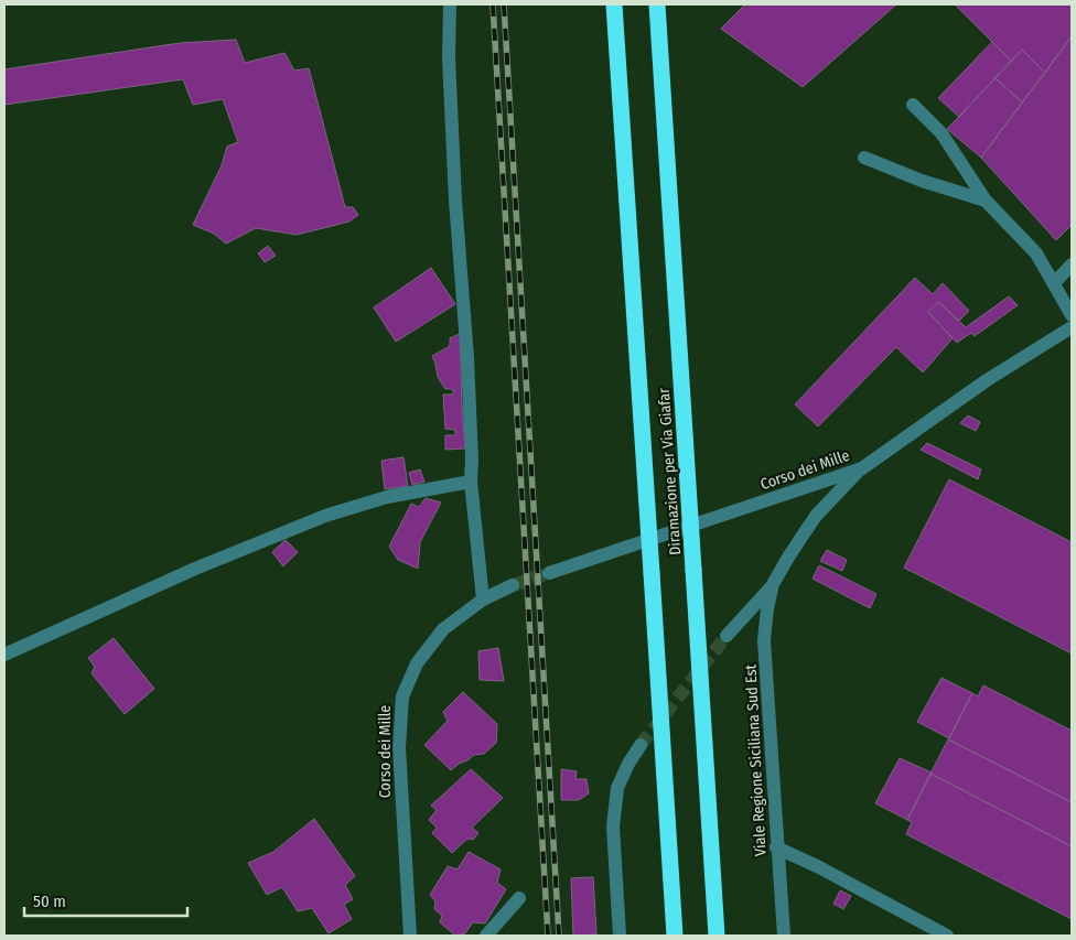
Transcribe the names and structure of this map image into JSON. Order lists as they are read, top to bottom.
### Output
{
  "streets": {
    "highway": ["Diramazione per Via Giafar"],
    "street": ["Corso dei Mille", "Viale Regione Siciliana Sud Est"]
  },
  "crossings": [
    ["Corso dei Mille", "Viale Regione Siciliana Sud Est"]
  ],
  "scale_bar": "50 m"
}
